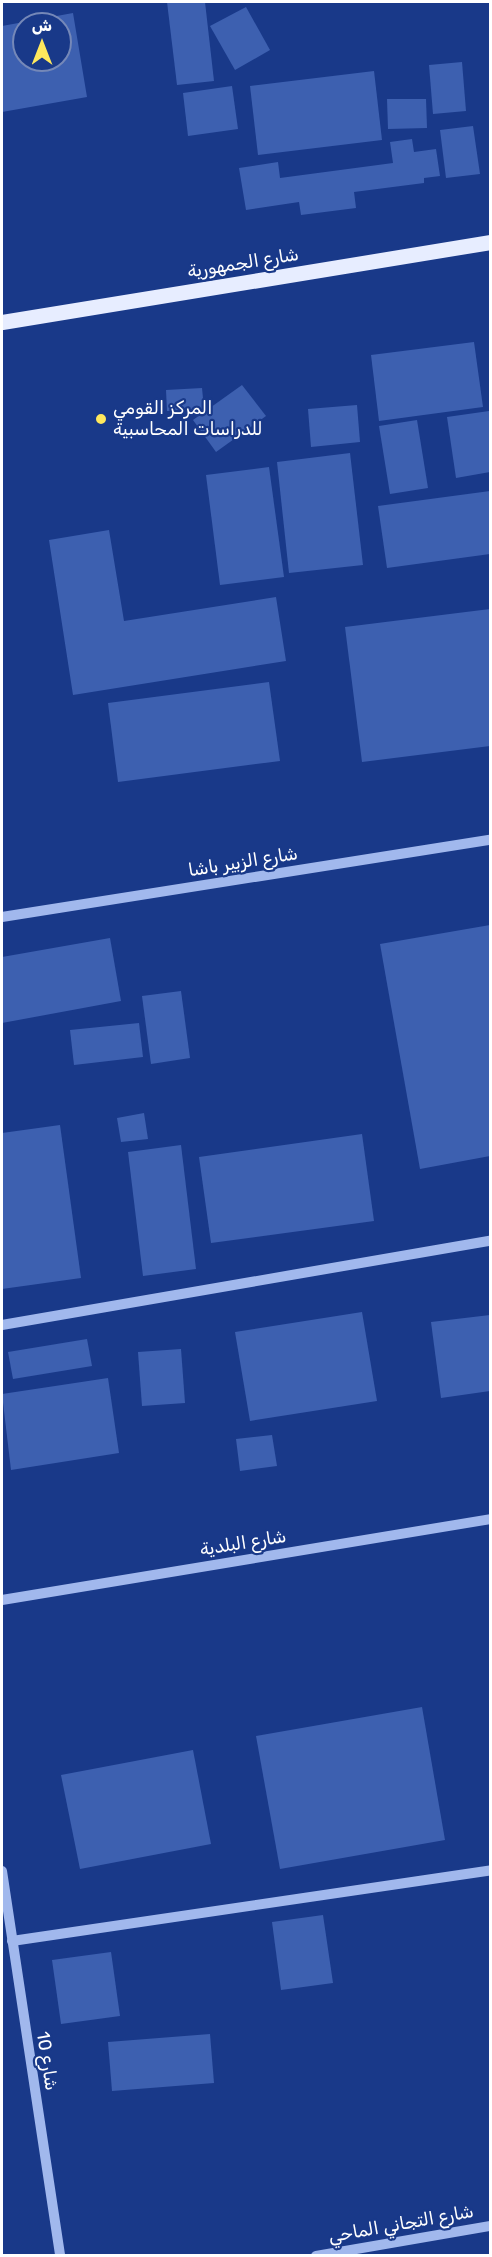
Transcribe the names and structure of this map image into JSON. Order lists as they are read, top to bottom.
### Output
{
  "streets": {
    "main road": ["شارع الجمهورية"],
    "street": [
      "شارع الزبير باشا",
      "شارع البلدية",
      "شارع 10",
      "شارع التجاني الماحي"
    ]
  },
  "places": ["المركز القومي للدراسات المحاسبية"],
  "north": "top"
}
